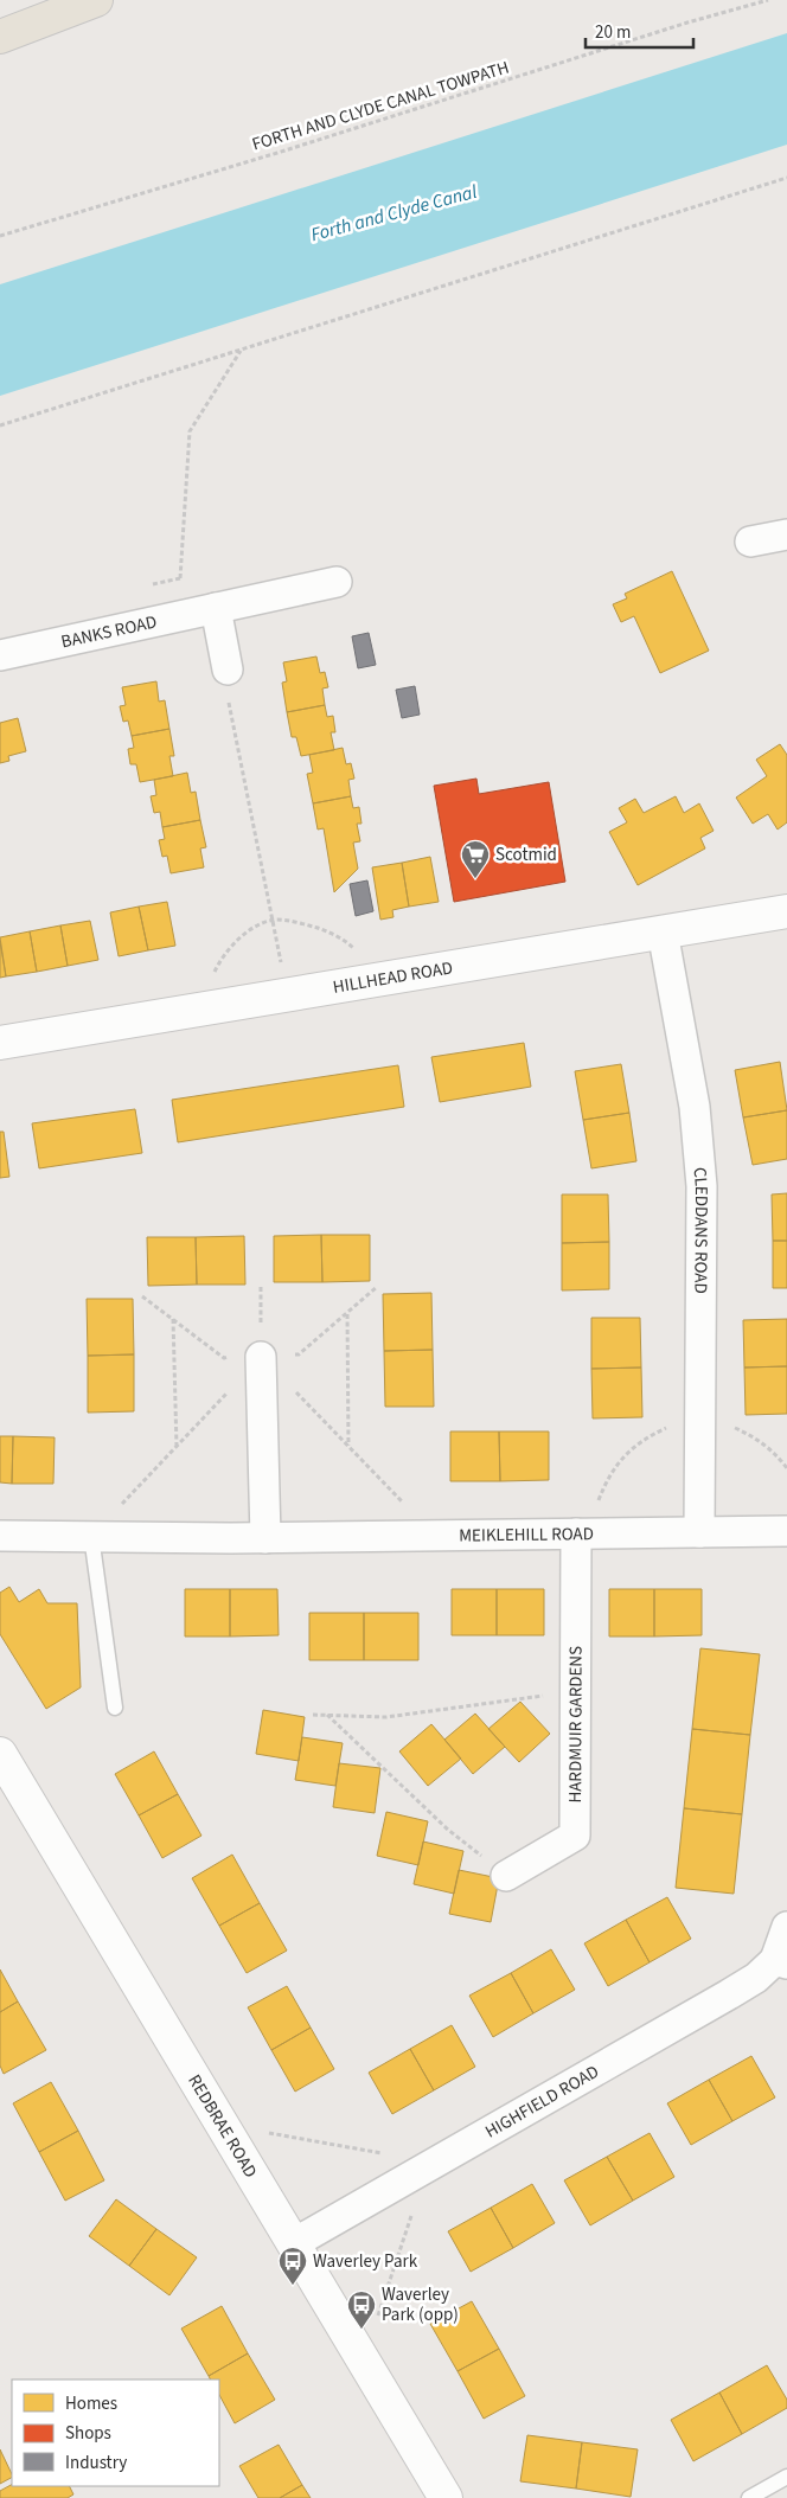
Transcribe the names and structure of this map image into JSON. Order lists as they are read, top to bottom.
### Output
{
  "streets": {
    "street": [
      "BANKS ROAD",
      "HILLHEAD ROAD",
      "CLEDDANS ROAD",
      "MEIKLEHILL ROAD",
      "HARDMUIR GARDENS",
      "HIGHFIELD ROAD",
      "REDBRAE ROAD"
    ],
    "path": ["FORTH AND CLYDE CANAL TOWPATH"]
  },
  "crossings": [
    ["HILLHEAD ROAD", "CLEDDANS ROAD"],
    ["CLEDDANS ROAD", "MEIKLEHILL ROAD"],
    ["MEIKLEHILL ROAD", "HARDMUIR GARDENS"],
    ["HIGHFIELD ROAD", "REDBRAE ROAD"]
  ],
  "water": ["Forth and Clyde Canal"],
  "places": {
    "supermarket": ["Scotmid"],
    "bus stop": ["Waverley Park", "Waverley Park (opp)"]
  },
  "legend": ["Homes", "Shops", "Industry"],
  "scale_bar": "20 m"
}
